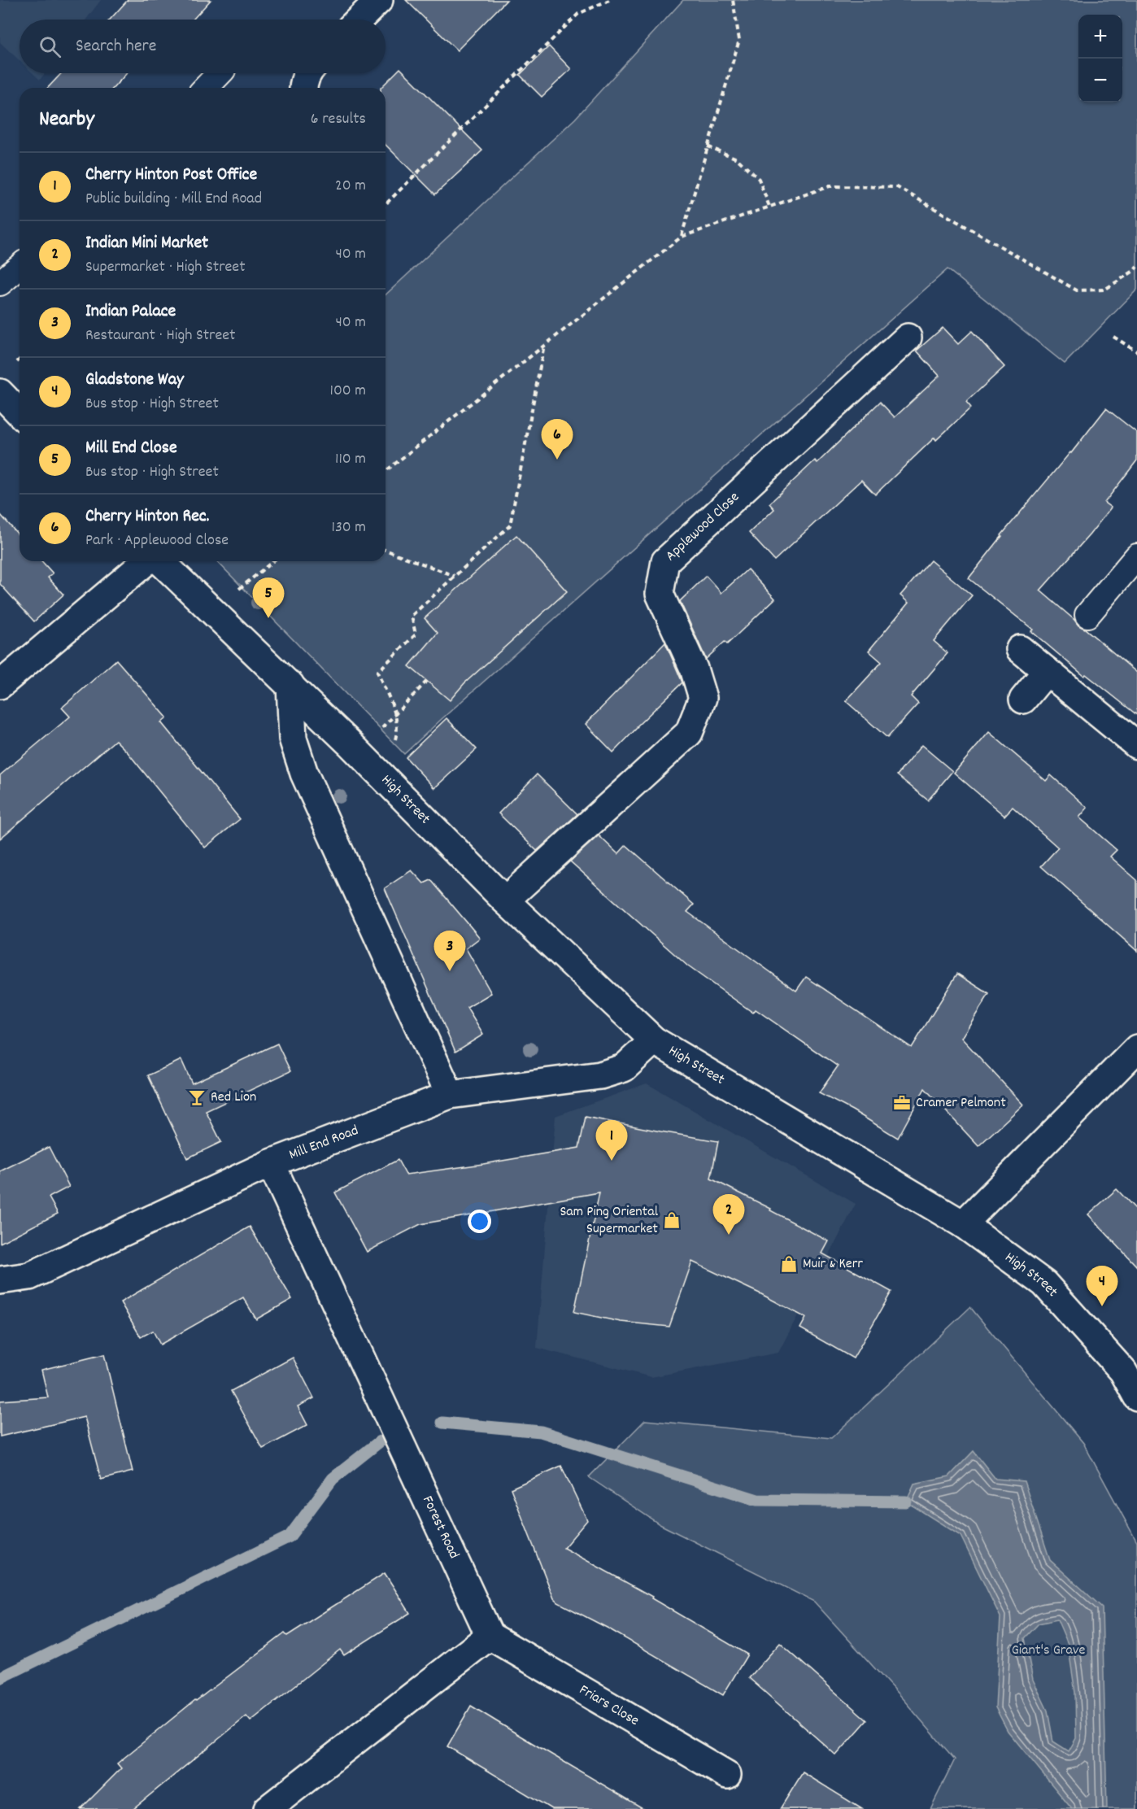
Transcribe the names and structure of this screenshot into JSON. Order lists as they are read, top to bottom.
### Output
{
  "streets": {
    "street": [
      "Applewood Close",
      "High Street",
      "Mill End Road",
      "Forest Road",
      "Friars Close"
    ]
  },
  "crossings": [
    ["Applewood Close", "High Street"],
    ["High Street", "Mill End Road"],
    ["Mill End Road", "Forest Road"],
    ["Forest Road", "Friars Close"]
  ],
  "parks": ["Giant's Grave"],
  "places": {
    "bar": ["Red Lion"],
    "office": ["Cramer Pelmont"],
    "shop": ["Sam Ping Oriental Supermarket", "Muir & Kerr"]
  },
  "page": {
    "map_buttons": ["+", "−"],
    "search": "Search here",
    "heading": ["Nearby", "6 results"],
    "list": [
      {
        "mark": "1",
        "name": "Cherry Hinton Post Office",
        "note": "Public building · Mill End Road",
        "value": "20 m"
      },
      {
        "mark": "2",
        "name": "Indian Mini Market",
        "note": "Supermarket · High Street",
        "value": "40 m"
      },
      {
        "mark": "3",
        "name": "Indian Palace",
        "note": "Restaurant · High Street",
        "value": "40 m"
      },
      {
        "mark": "4",
        "name": "Gladstone Way",
        "note": "Bus stop · High Street",
        "value": "100 m"
      },
      {
        "mark": "5",
        "name": "Mill End Close",
        "note": "Bus stop · High Street",
        "value": "110 m"
      },
      {
        "mark": "6",
        "name": "Cherry Hinton Rec.",
        "note": "Park · Applewood Close",
        "value": "130 m"
      }
    ],
    "pins": [
      "6",
      "5",
      "3",
      "1",
      "2",
      "4"
    ]
  }
}
